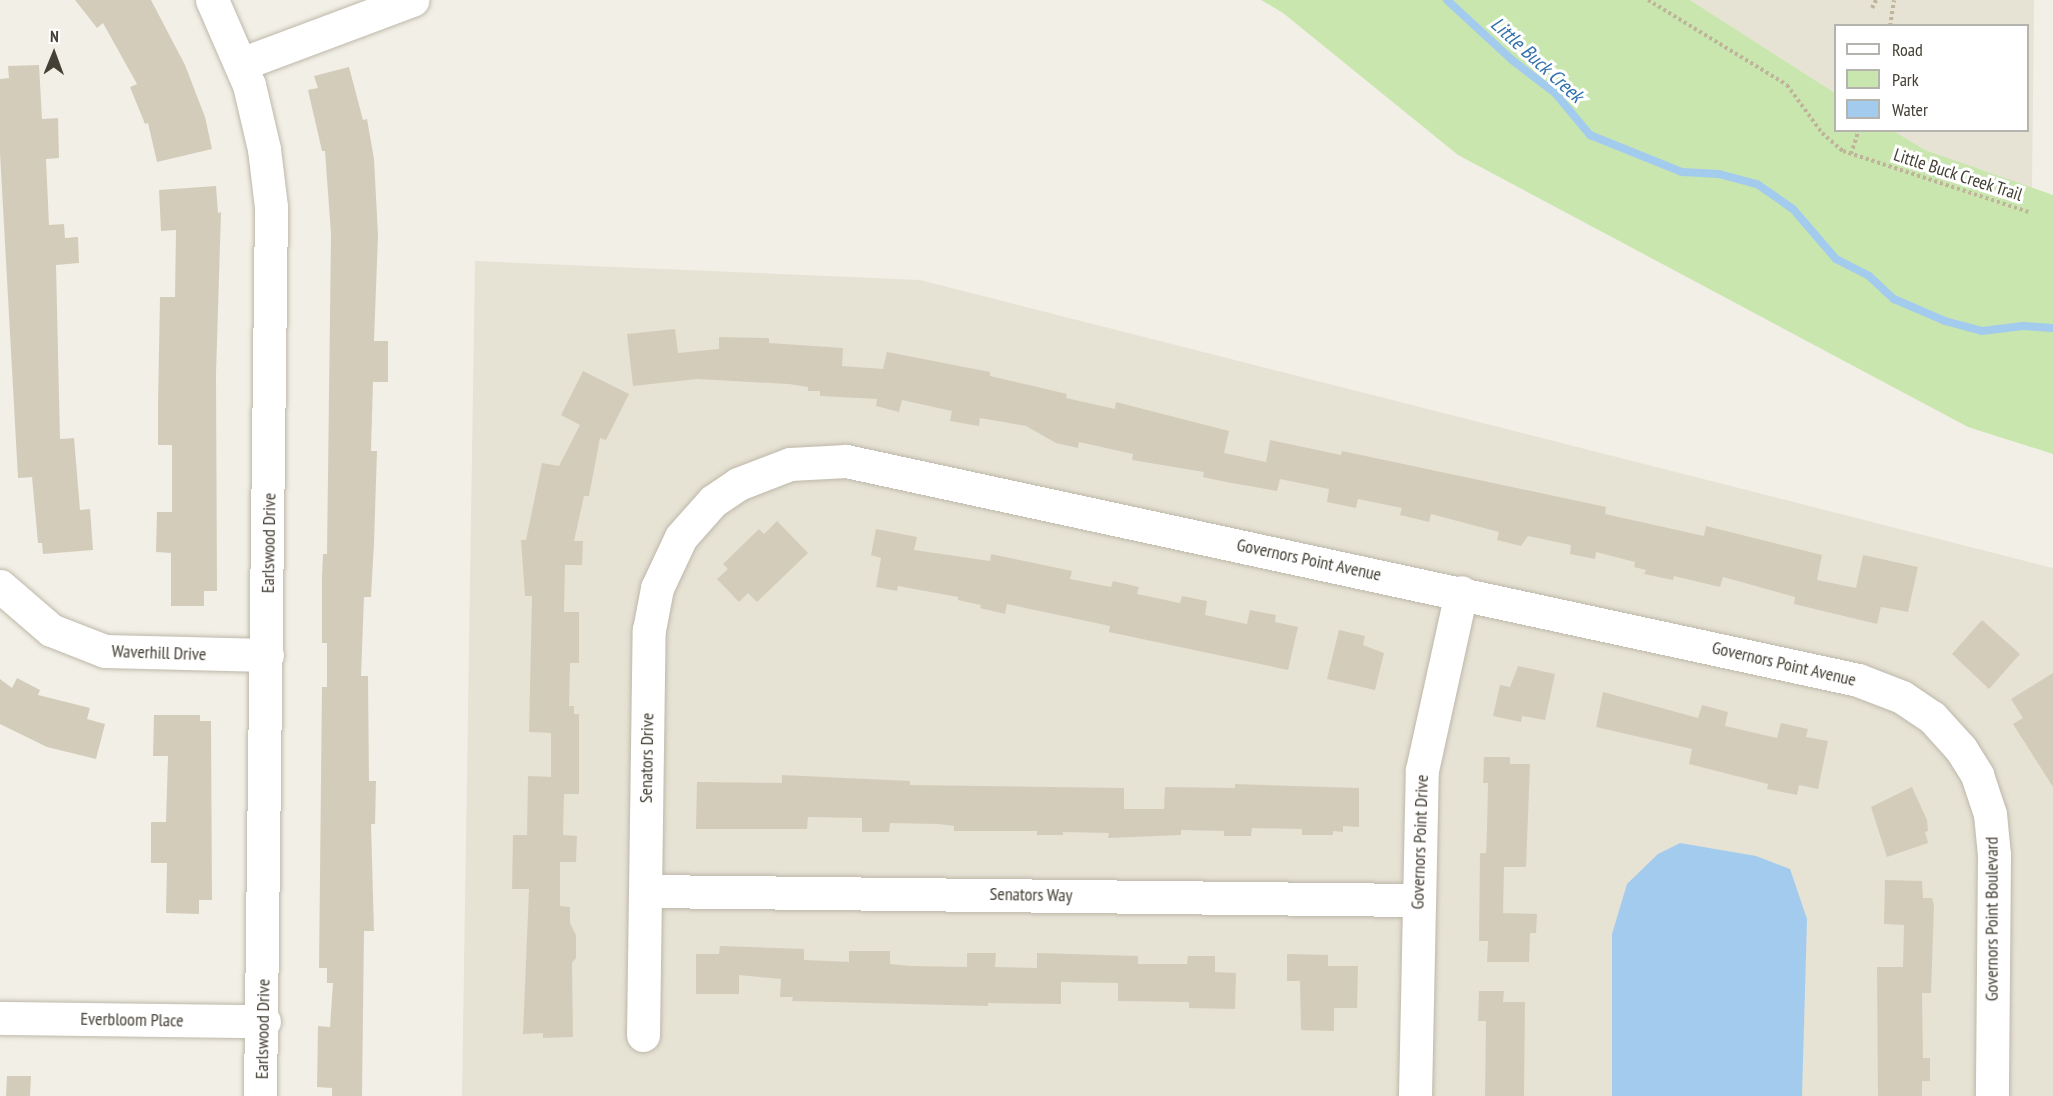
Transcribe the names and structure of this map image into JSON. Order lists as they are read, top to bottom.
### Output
{
  "streets": {
    "street": [
      "Earlswood Drive",
      "Governors Point Avenue",
      "Waverhill Drive",
      "Senators Drive",
      "Governors Point Drive",
      "Senators Way",
      "Governors Point Boulevard",
      "Everbloom Place"
    ],
    "path": ["Little Buck Creek Trail"]
  },
  "crossings": [
    ["Earlswood Drive", "Waverhill Drive"],
    ["Earlswood Drive", "Everbloom Place"],
    ["Governors Point Avenue", "Senators Drive"],
    ["Governors Point Avenue", "Governors Point Drive"],
    ["Governors Point Avenue", "Governors Point Boulevard"],
    ["Senators Drive", "Senators Way"],
    ["Governors Point Drive", "Senators Way"]
  ],
  "water": ["Little Buck Creek"],
  "legend": ["Road", "Park", "Water"],
  "north": "top"
}
